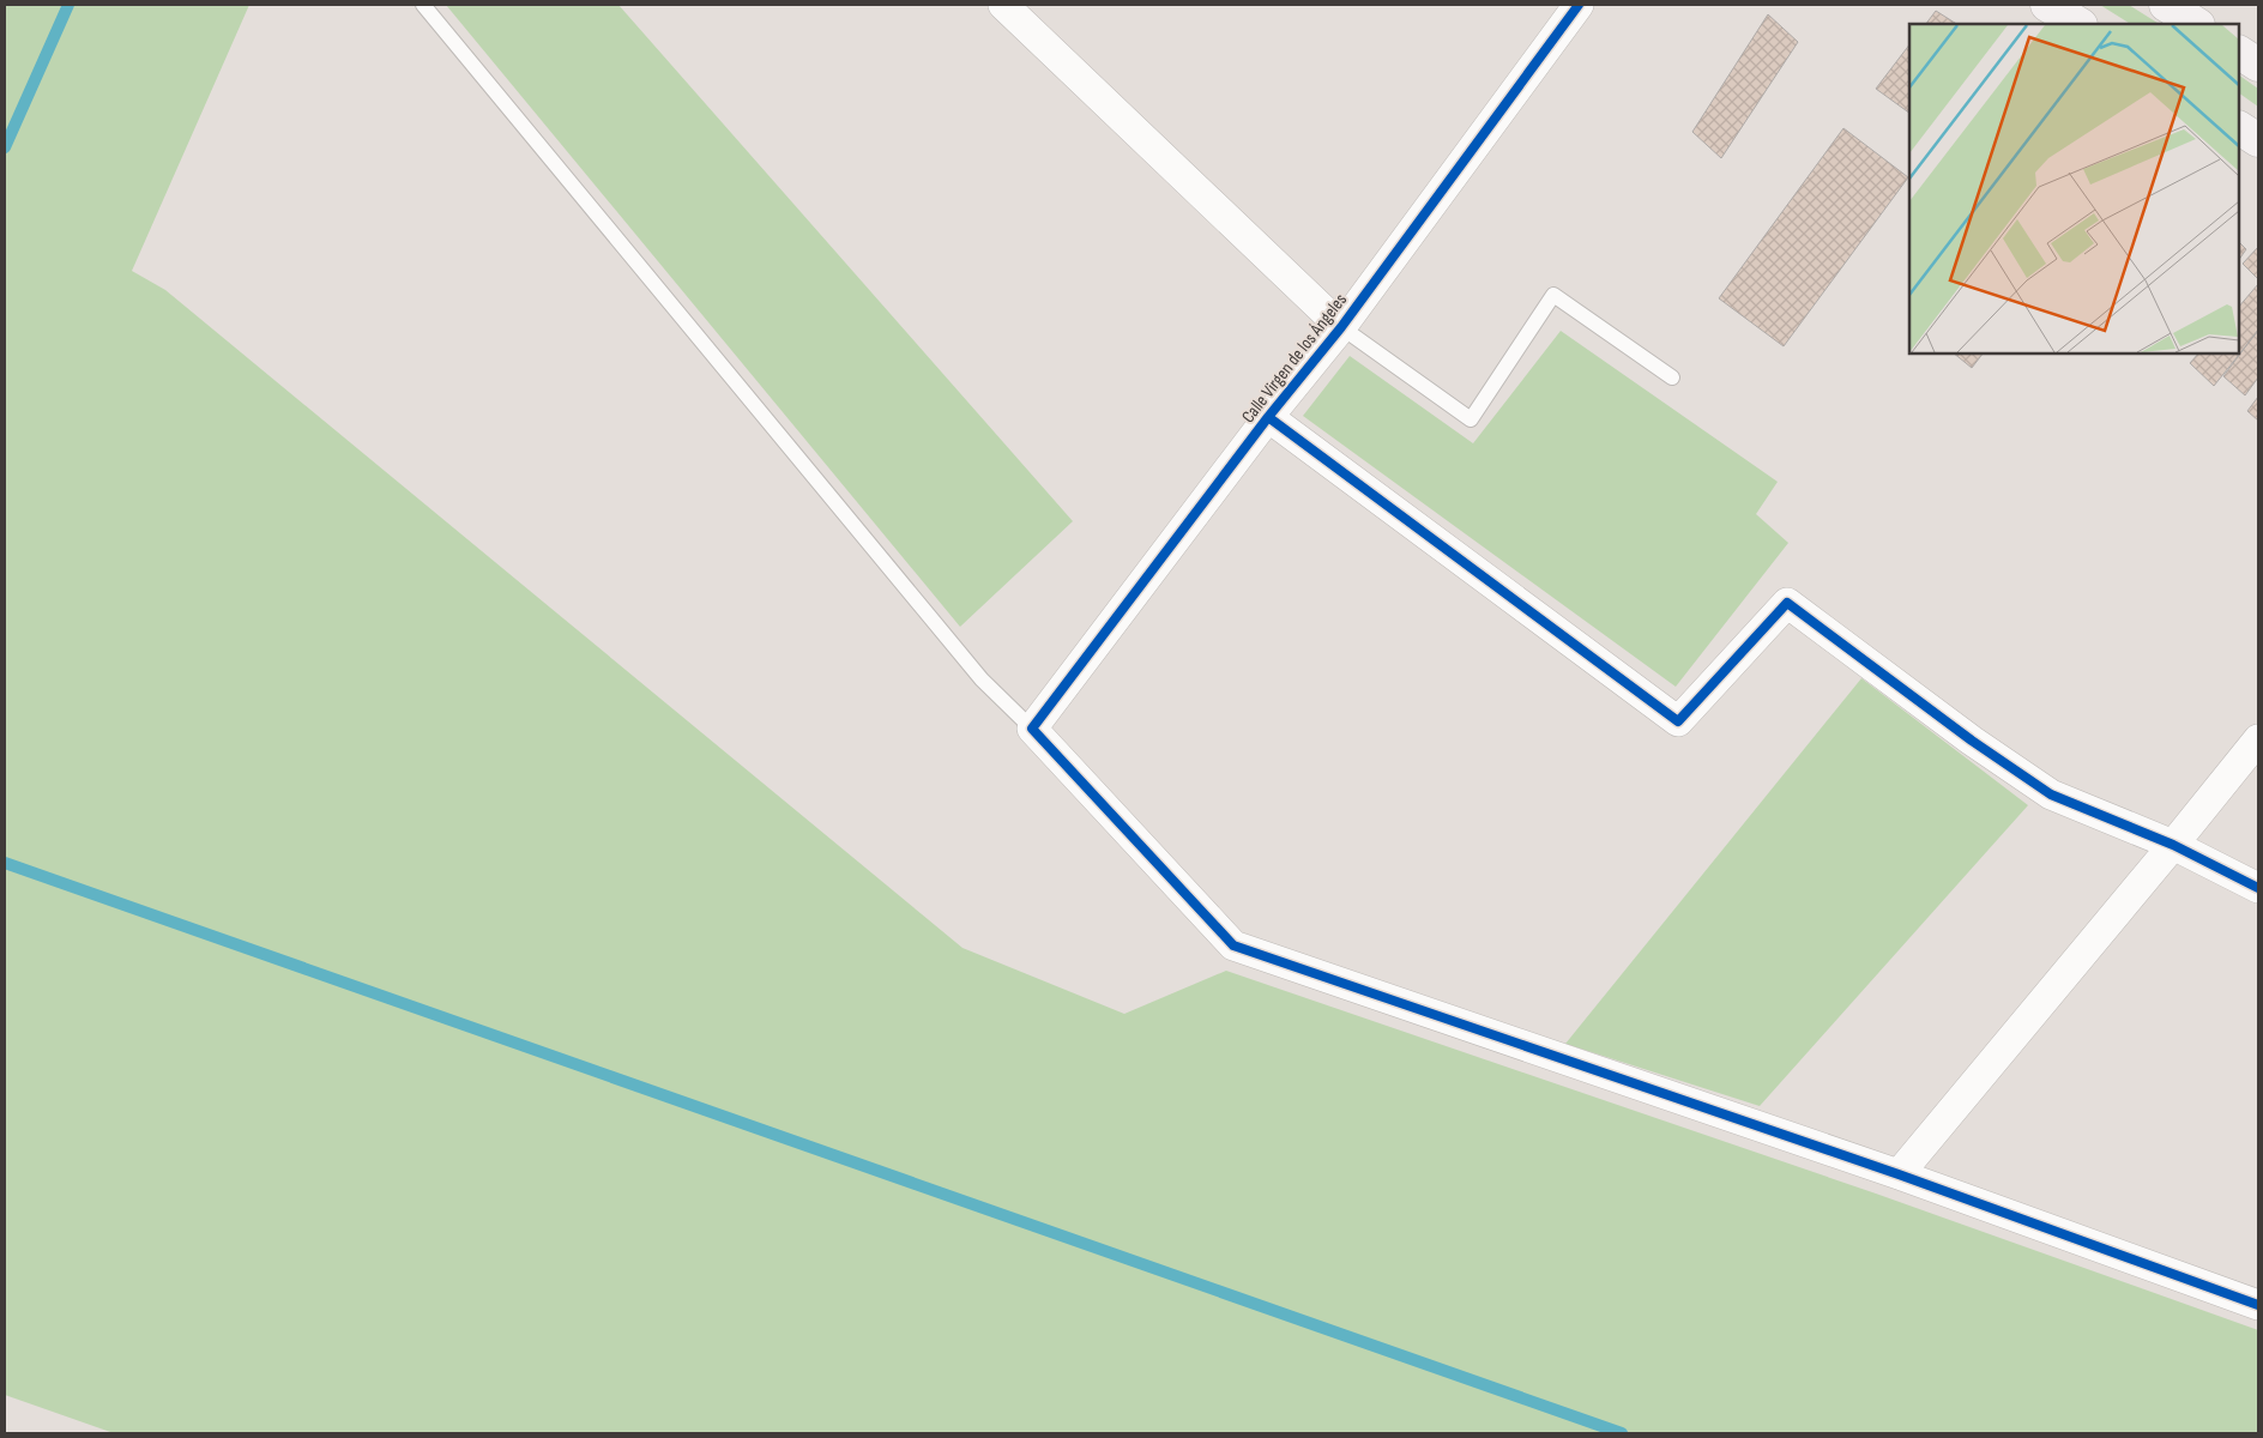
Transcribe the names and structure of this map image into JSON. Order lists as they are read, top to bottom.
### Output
{
  "streets": {
    "street": ["Calle Virgen de los Ángeles"]
  }
}
